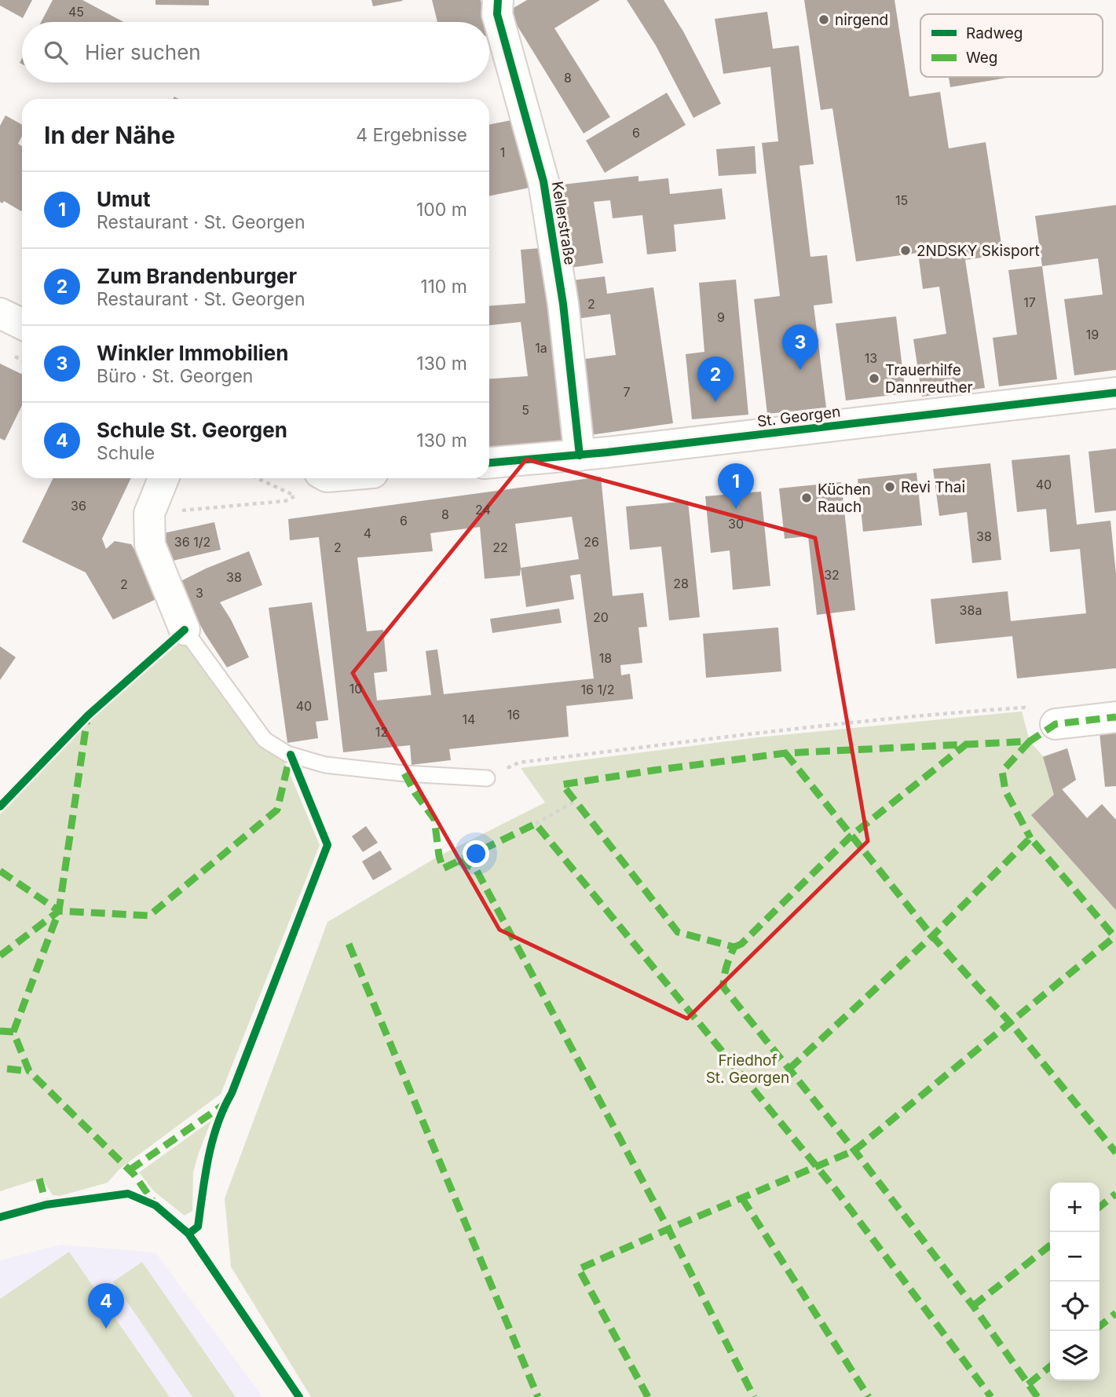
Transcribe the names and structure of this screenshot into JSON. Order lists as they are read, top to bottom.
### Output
{
  "streets": {
    "street": ["Kellerstraße", "St. Georgen"]
  },
  "crossings": [
    ["Kellerstraße", "St. Georgen"]
  ],
  "parks": ["Friedhof St. Georgen"],
  "places": [
    "nirgend",
    "2NDSKY Skisport",
    "Trauerhilfe Dannreuther",
    "Revi Thai",
    "Küchen Rauch"
  ],
  "house_numbers": [
    "45",
    "8",
    "6",
    "1",
    "15",
    "17",
    "2",
    "9",
    "19",
    "1a",
    "13",
    "7",
    "5",
    "40",
    "36",
    "24",
    "8",
    "6",
    "30",
    "4",
    "38",
    "36 1/2",
    "26",
    "2",
    "22",
    "32",
    "38",
    "28",
    "2",
    "3",
    "38a",
    "20",
    "18",
    "10",
    "16 1/2",
    "40",
    "16",
    "14",
    "12"
  ],
  "legend": ["Radweg", "Weg"],
  "page": {
    "search": "Hier suchen",
    "heading": ["In der Nähe", "4 Ergebnisse"],
    "list": [
      {
        "mark": "1",
        "name": "Umut",
        "note": "Restaurant · St. Georgen",
        "value": "100 m"
      },
      {
        "mark": "2",
        "name": "Zum Brandenburger",
        "note": "Restaurant · St. Georgen",
        "value": "110 m"
      },
      {
        "mark": "3",
        "name": "Winkler Immobilien",
        "note": "Büro · St. Georgen",
        "value": "130 m"
      },
      {
        "mark": "4",
        "name": "Schule St. Georgen",
        "note": "Schule",
        "value": "130 m"
      }
    ],
    "pins": [
      "3",
      "2",
      "1",
      "4"
    ],
    "map_buttons": ["+", "−"]
  }
}
